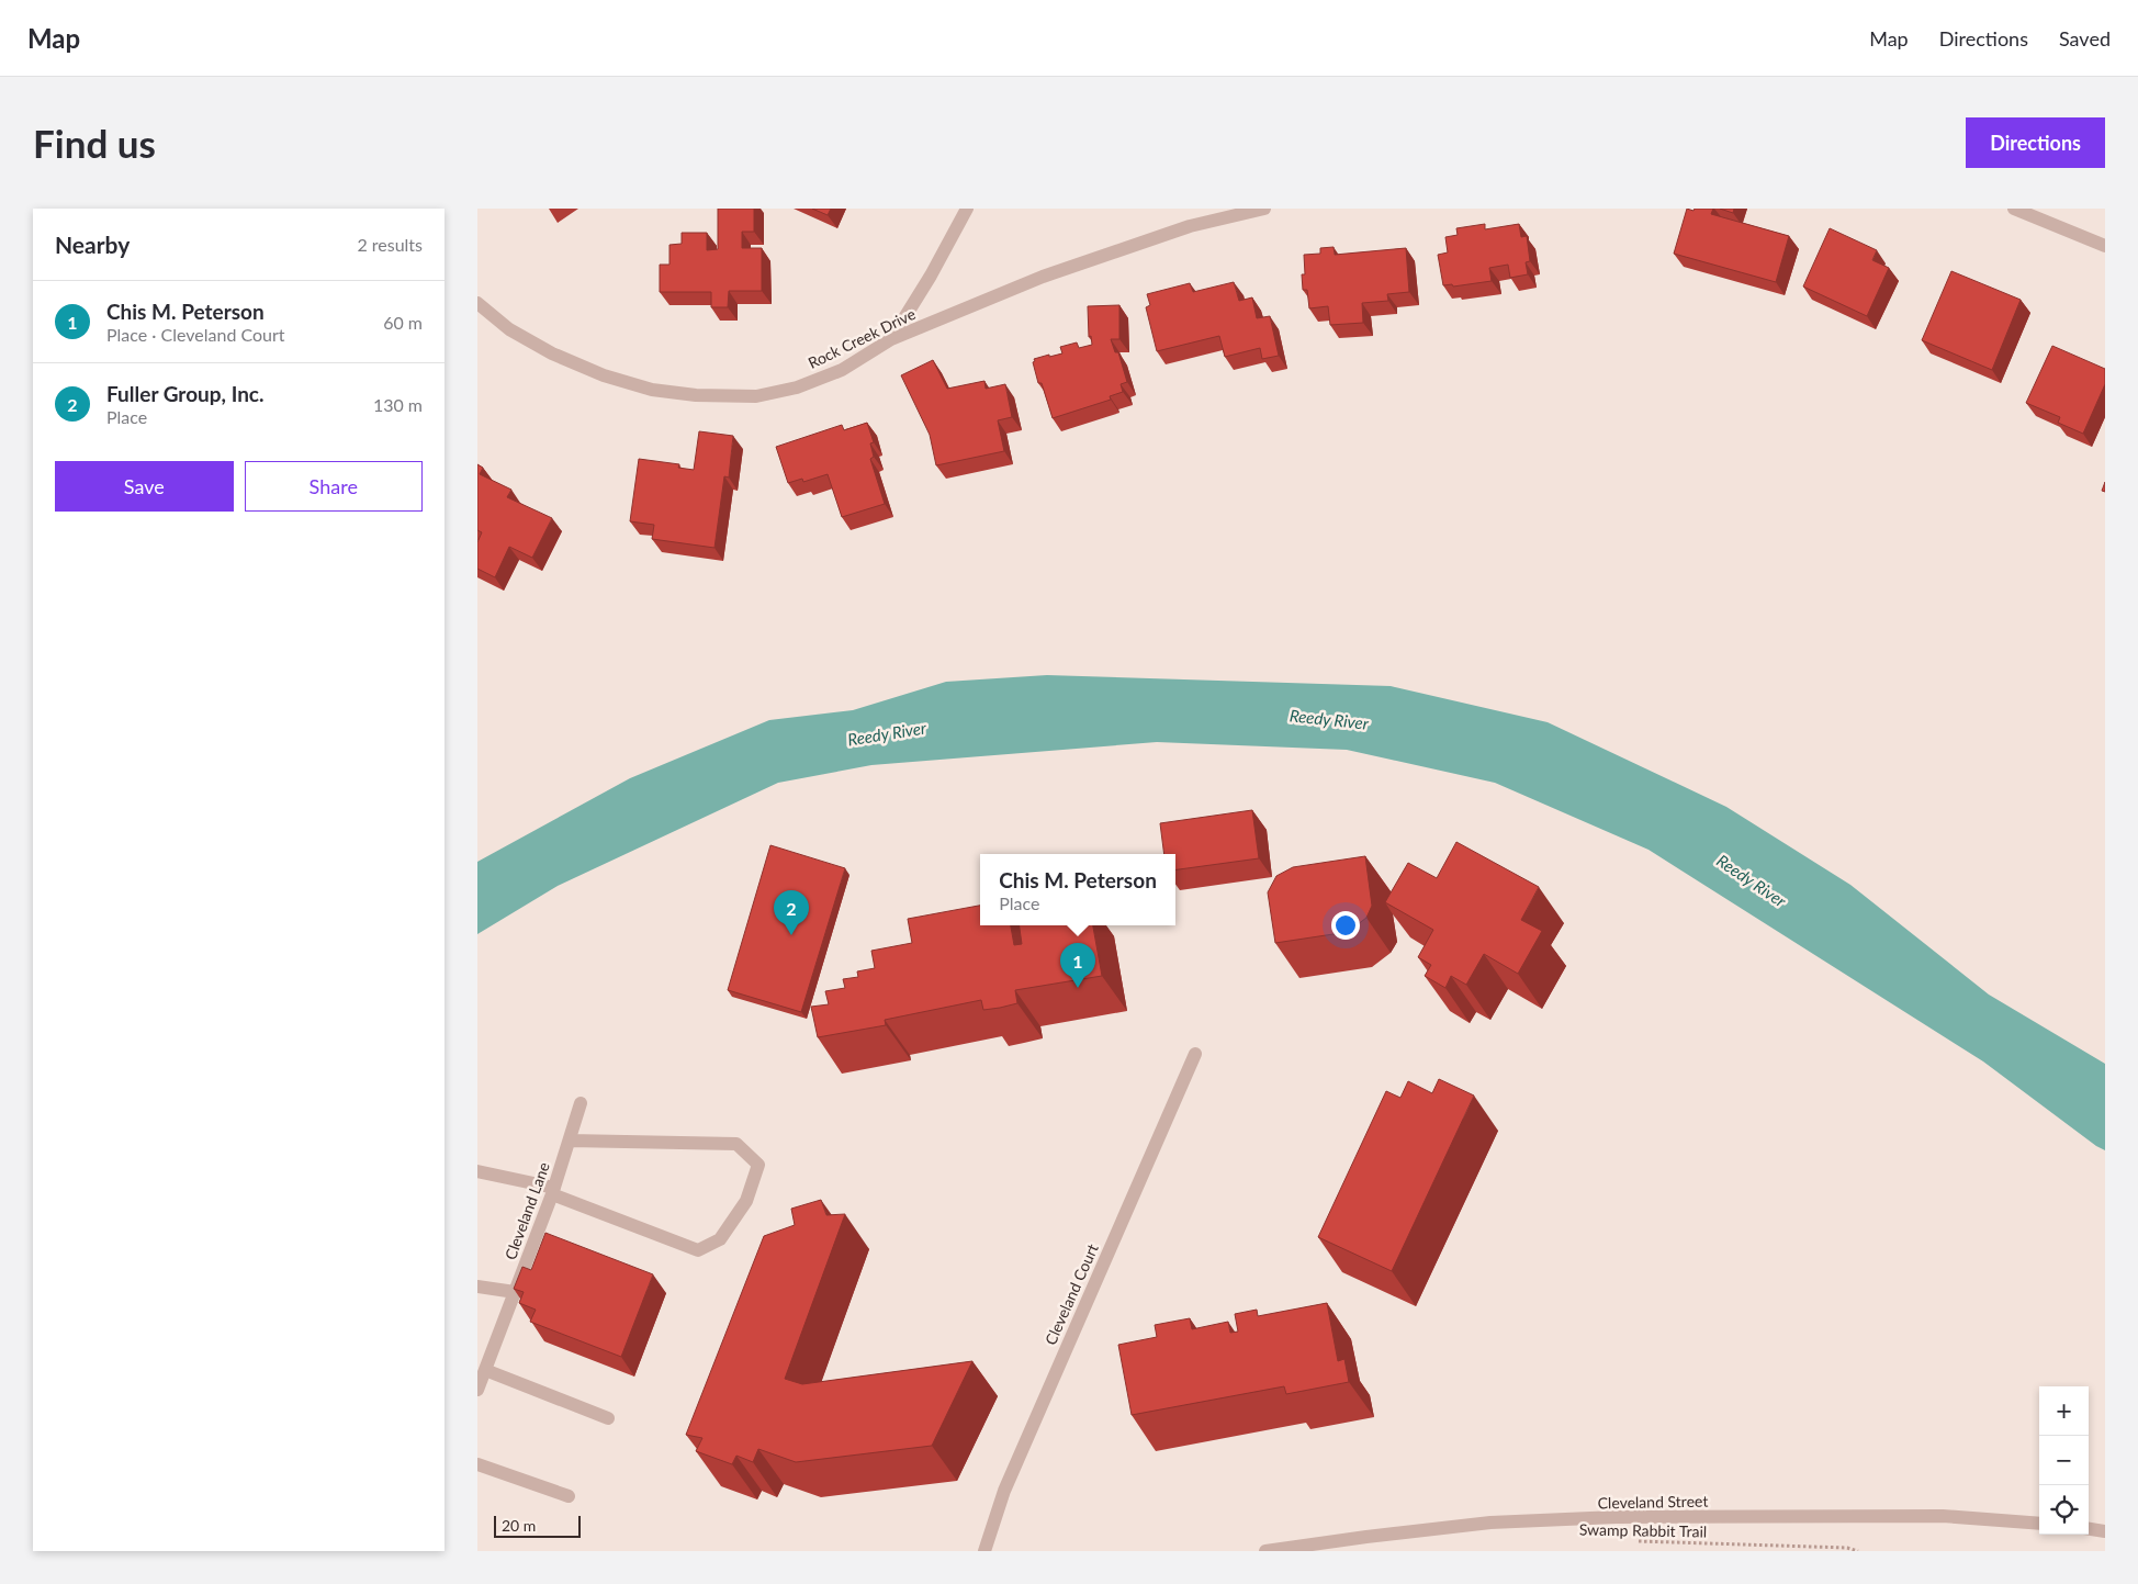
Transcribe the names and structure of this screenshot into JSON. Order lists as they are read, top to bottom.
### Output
{
  "streets": {
    "street": [
      "Rock Creek Drive",
      "Cleveland Lane",
      "Cleveland Court",
      "Cleveland Street"
    ],
    "path": ["Swamp Rabbit Trail"]
  },
  "water": ["Reedy River"],
  "scale_bar": "20 m",
  "page": {
    "header": "Map",
    "nav": ["Map", "Directions", "Saved"],
    "buttons": [
      "Directions",
      ["Save", "Share"]
    ],
    "title": "Find us",
    "heading": ["Nearby", "2 results"],
    "list": [
      {
        "mark": "1",
        "name": "Chis M. Peterson",
        "note": "Place · Cleveland Court",
        "value": "60 m"
      },
      {
        "mark": "2",
        "name": "Fuller Group, Inc.",
        "note": "Place",
        "value": "130 m"
      }
    ],
    "popup": ["Chis M. Peterson", "Place"],
    "pins": ["2", "1"],
    "map_buttons": ["+", "−"],
    "scale": "20 m"
  }
}
